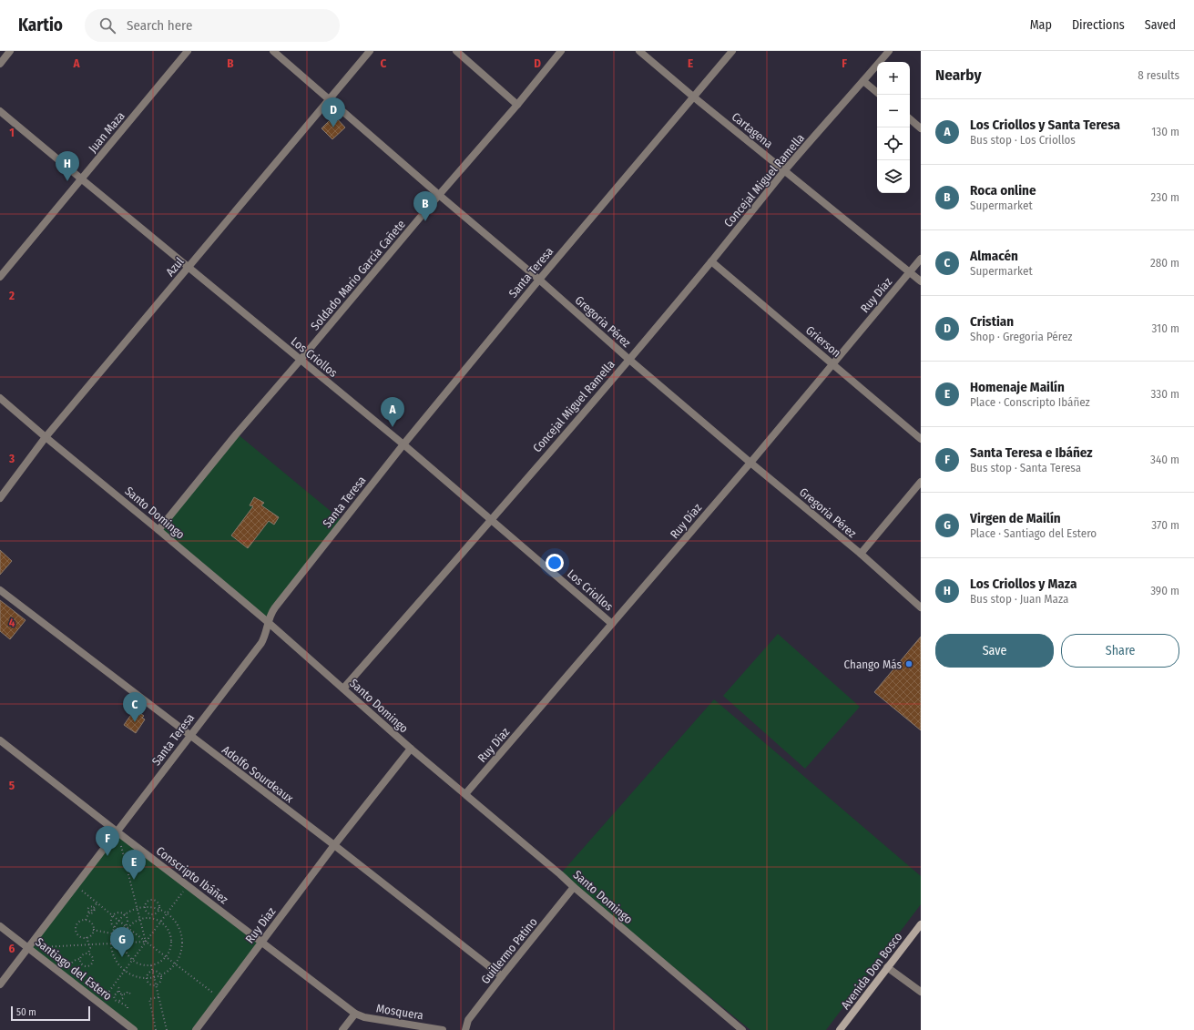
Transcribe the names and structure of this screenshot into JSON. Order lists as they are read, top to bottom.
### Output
{
  "streets": {
    "main road": ["Avenida Don Bosco"],
    "street": [
      "Cartagena",
      "Juan Maza",
      "Concejal Miguel Ramella",
      "Azul",
      "Santa Teresa",
      "Soldado Mario García Cañete",
      "Ruy Díaz",
      "Gregoria Pérez",
      "Grierson",
      "Los Criollos",
      "Santo Domingo",
      "Adolfo Sourdeaux",
      "Conscripto Ibáñez",
      "Guillermo Patino",
      "Santiago del Estero",
      "Mosquera"
    ]
  },
  "crossings": [
    ["Cartagena", "Concejal Miguel Ramella"],
    ["Cartagena", "Santa Teresa"],
    ["Cartagena", "Ruy Díaz"],
    ["Juan Maza", "Los Criollos"],
    ["Concejal Miguel Ramella", "Gregoria Pérez"],
    ["Concejal Miguel Ramella", "Grierson"],
    ["Concejal Miguel Ramella", "Los Criollos"],
    ["Concejal Miguel Ramella", "Santo Domingo"],
    ["Azul", "Gregoria Pérez"],
    ["Azul", "Los Criollos"],
    ["Azul", "Santo Domingo"],
    ["Santa Teresa", "Gregoria Pérez"],
    ["Santa Teresa", "Los Criollos"],
    ["Santa Teresa", "Santo Domingo"],
    ["Santa Teresa", "Adolfo Sourdeaux"],
    ["Santa Teresa", "Conscripto Ibáñez"],
    ["Santa Teresa", "Santiago del Estero"],
    ["Soldado Mario García Cañete", "Gregoria Pérez"],
    ["Soldado Mario García Cañete", "Los Criollos"],
    ["Soldado Mario García Cañete", "Santo Domingo"],
    ["Ruy Díaz", "Gregoria Pérez"],
    ["Ruy Díaz", "Grierson"],
    ["Ruy Díaz", "Los Criollos"],
    ["Ruy Díaz", "Santo Domingo"],
    ["Ruy Díaz", "Adolfo Sourdeaux"],
    ["Ruy Díaz", "Conscripto Ibáñez"],
    ["Santo Domingo", "Guillermo Patino"],
    ["Adolfo Sourdeaux", "Guillermo Patino"],
    ["Conscripto Ibáñez", "Mosquera"]
  ],
  "places": ["Chango Más"],
  "scale_bar": "50 m",
  "page": {
    "header": "Kartio",
    "search": "Search here",
    "nav": ["Map", "Directions", "Saved"],
    "heading": ["Nearby", "8 results"],
    "map_buttons": ["+", "−"],
    "pins": [
      "D",
      "H",
      "B",
      "A",
      "C",
      "F",
      "E",
      "G"
    ],
    "list": [
      {
        "mark": "A",
        "name": "Los Criollos y Santa Teresa",
        "note": "Bus stop · Los Criollos",
        "value": "130 m"
      },
      {
        "mark": "B",
        "name": "Roca online",
        "note": "Supermarket",
        "value": "230 m"
      },
      {
        "mark": "C",
        "name": "Almacén",
        "note": "Supermarket",
        "value": "280 m"
      },
      {
        "mark": "D",
        "name": "Cristian",
        "note": "Shop · Gregoria Pérez",
        "value": "310 m"
      },
      {
        "mark": "E",
        "name": "Homenaje Mailín",
        "note": "Place · Conscripto Ibáñez",
        "value": "330 m"
      },
      {
        "mark": "F",
        "name": "Santa Teresa e Ibáñez",
        "note": "Bus stop · Santa Teresa",
        "value": "340 m"
      },
      {
        "mark": "G",
        "name": "Virgen de Mailín",
        "note": "Place · Santiago del Estero",
        "value": "370 m"
      },
      {
        "mark": "H",
        "name": "Los Criollos y Maza",
        "note": "Bus stop · Juan Maza",
        "value": "390 m"
      }
    ],
    "buttons": ["Save", "Share"],
    "scale": "50 m"
  },
  "grid": {
    "columns": [
      "A",
      "B",
      "C",
      "D",
      "E",
      "F"
    ],
    "rows": [
      "1",
      "2",
      "3",
      "4",
      "5",
      "6"
    ]
  }
}
